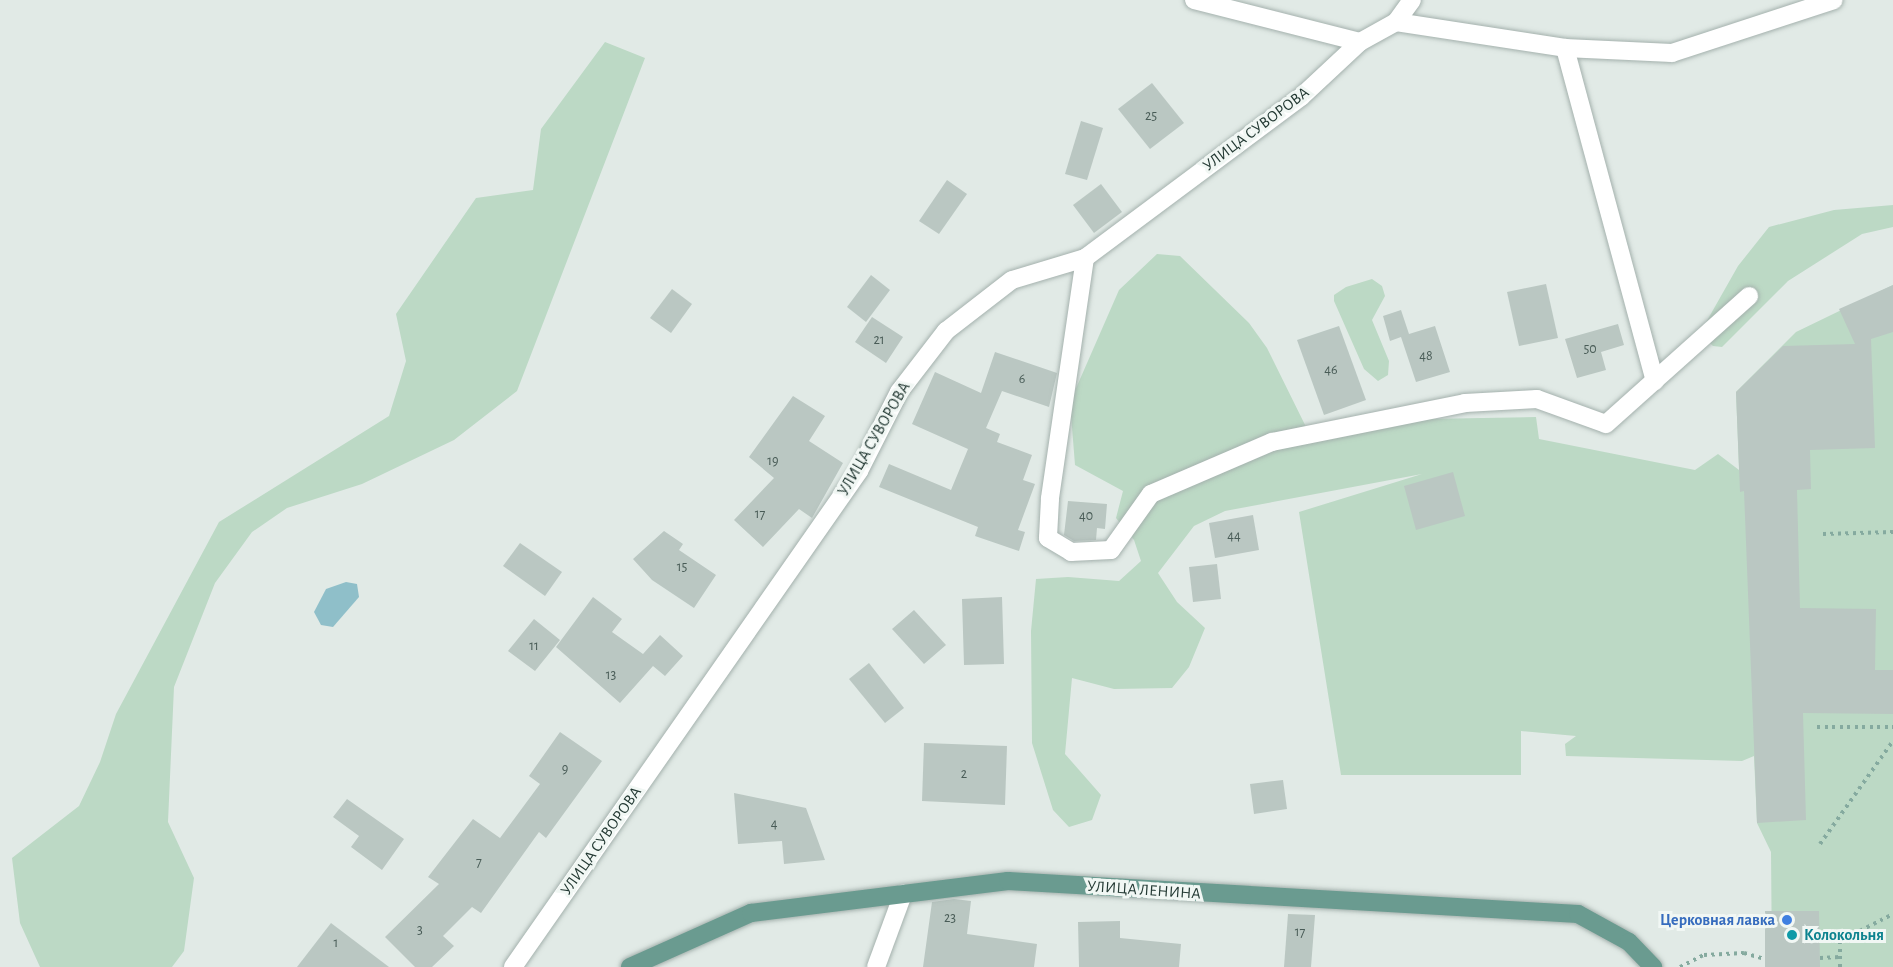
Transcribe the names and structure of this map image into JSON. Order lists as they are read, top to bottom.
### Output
{
  "streets": {
    "main road": ["УЛИЦА ЛЕНИНА"],
    "street": ["УЛИЦА СУВОРОВА"]
  },
  "places": ["Церковная лавка", "Колокольня"],
  "house_numbers": [
    "25",
    "21",
    "50",
    "48",
    "46",
    "6",
    "19",
    "17",
    "40",
    "44",
    "15",
    "11",
    "13",
    "9",
    "2",
    "4",
    "7",
    "23",
    "3",
    "17",
    "1"
  ]
}
